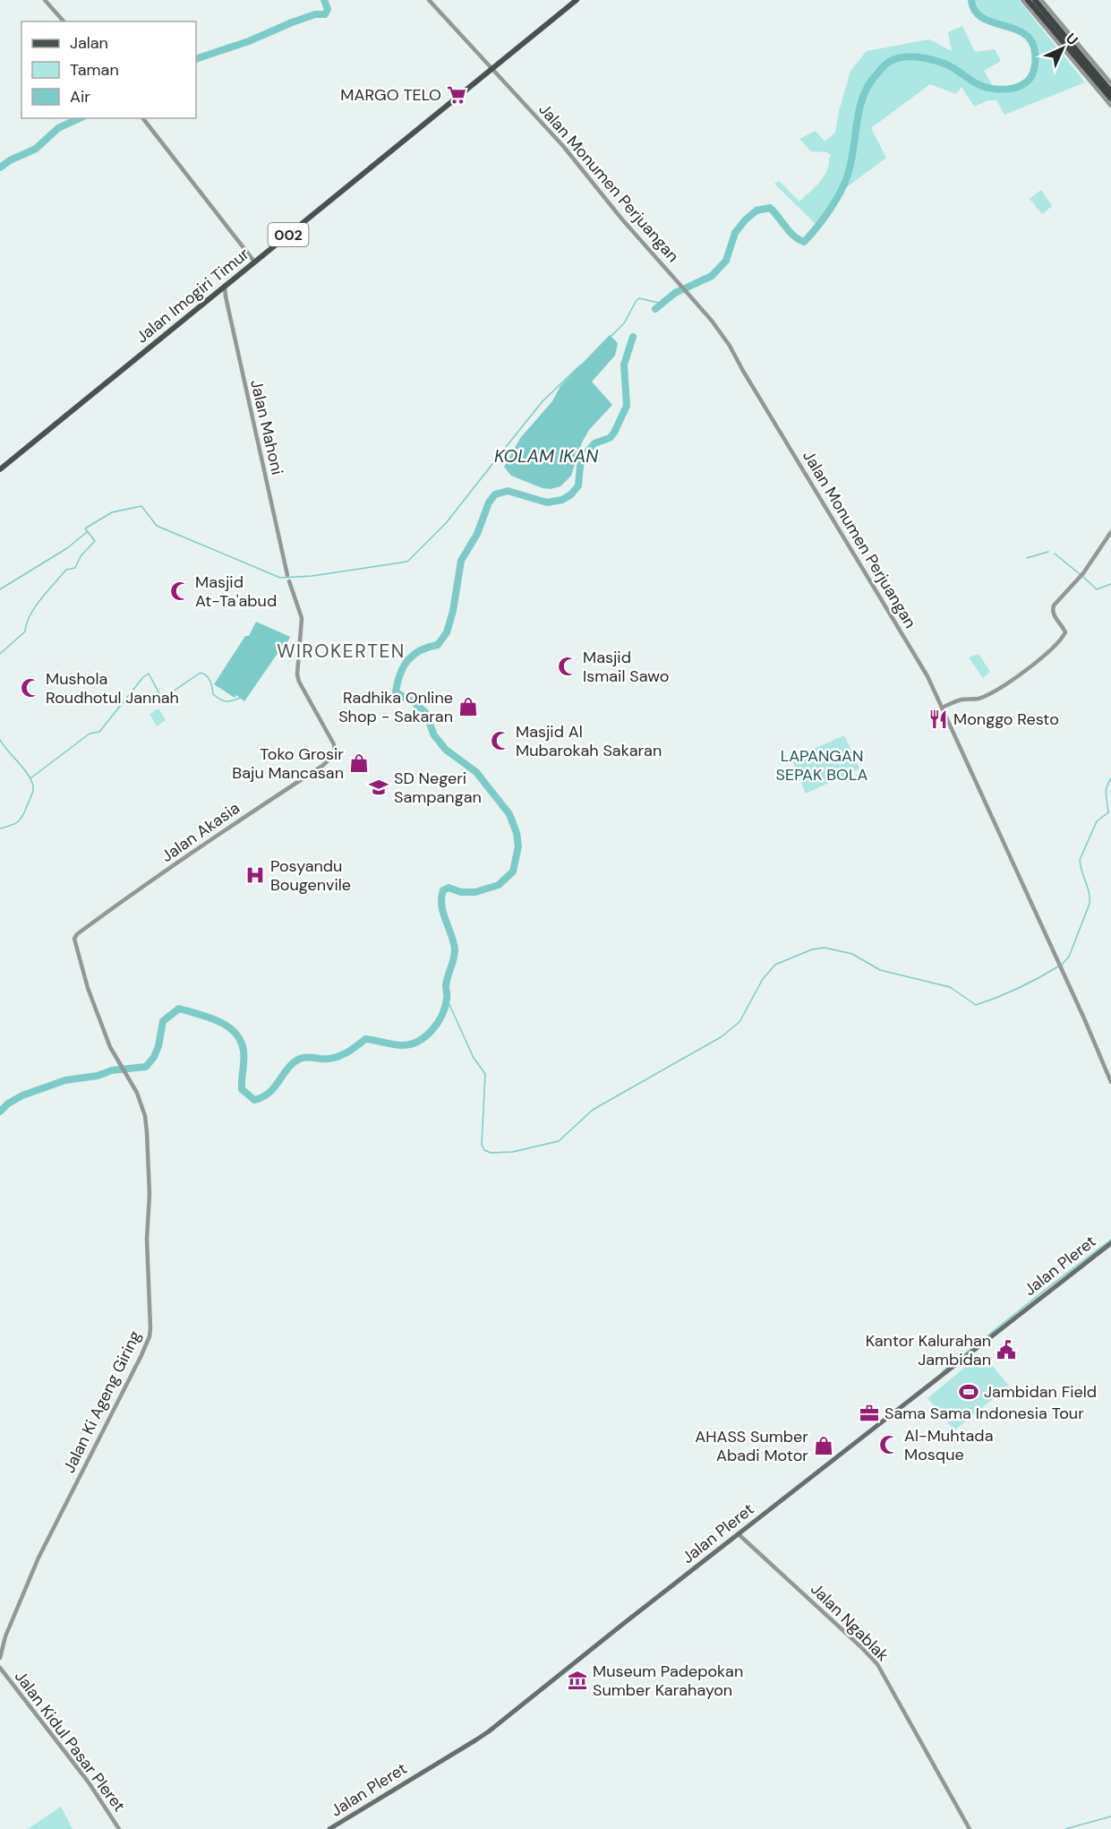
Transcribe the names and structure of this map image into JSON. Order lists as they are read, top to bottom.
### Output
{
  "streets": {
    "main road": ["002", "Jalan Imogiri Timur", "Jalan Pleret"],
    "street": [
      "Jalan Monumen Perjuangan",
      "Jalan Mahoni",
      "Jalan Akasia",
      "Jalan Ki Ageng Giring",
      "Jalan Ngablak",
      "Jalan Kidul Pasar Pleret"
    ]
  },
  "crossings": [
    ["Jalan Monumen Perjuangan", "Jalan Imogiri Timur"],
    ["Jalan Imogiri Timur", "Jalan Mahoni"],
    ["Jalan Akasia", "Jalan Ki Ageng Giring"],
    ["Jalan Pleret", "Jalan Ngablak"]
  ],
  "districts": ["WIROKERTEN"],
  "water": ["KOLAM IKAN"],
  "parks": ["LAPANGAN SEPAK BOLA"],
  "places": {
    "supermarket": ["MARGO TELO"],
    "mosque": [
      "Masjid At-Ta'abud",
      "Masjid Ismail Sawo",
      "Mushola Roudhotul Jannah",
      "Masjid Al Mubarokah Sakaran",
      "Al-Muhtada Mosque"
    ],
    "shop": ["Radhika Online Shop - Sakaran", "Toko Grosir Baju Mancasan", "AHASS Sumber Abadi Motor"],
    "restaurant": ["Monggo Resto"],
    "school or university": ["SD Negeri Sampangan"],
    "hospital": ["Posyandu Bougenvile"],
    "public building": ["Kantor Kalurahan Jambidan"],
    "sports": ["Jambidan Field"],
    "office": ["Sama Sama Indonesia Tour"],
    "museum": ["Museum Padepokan Sumber Karahayon"]
  },
  "legend": ["Jalan", "Taman", "Air"],
  "north": "top right"
}
